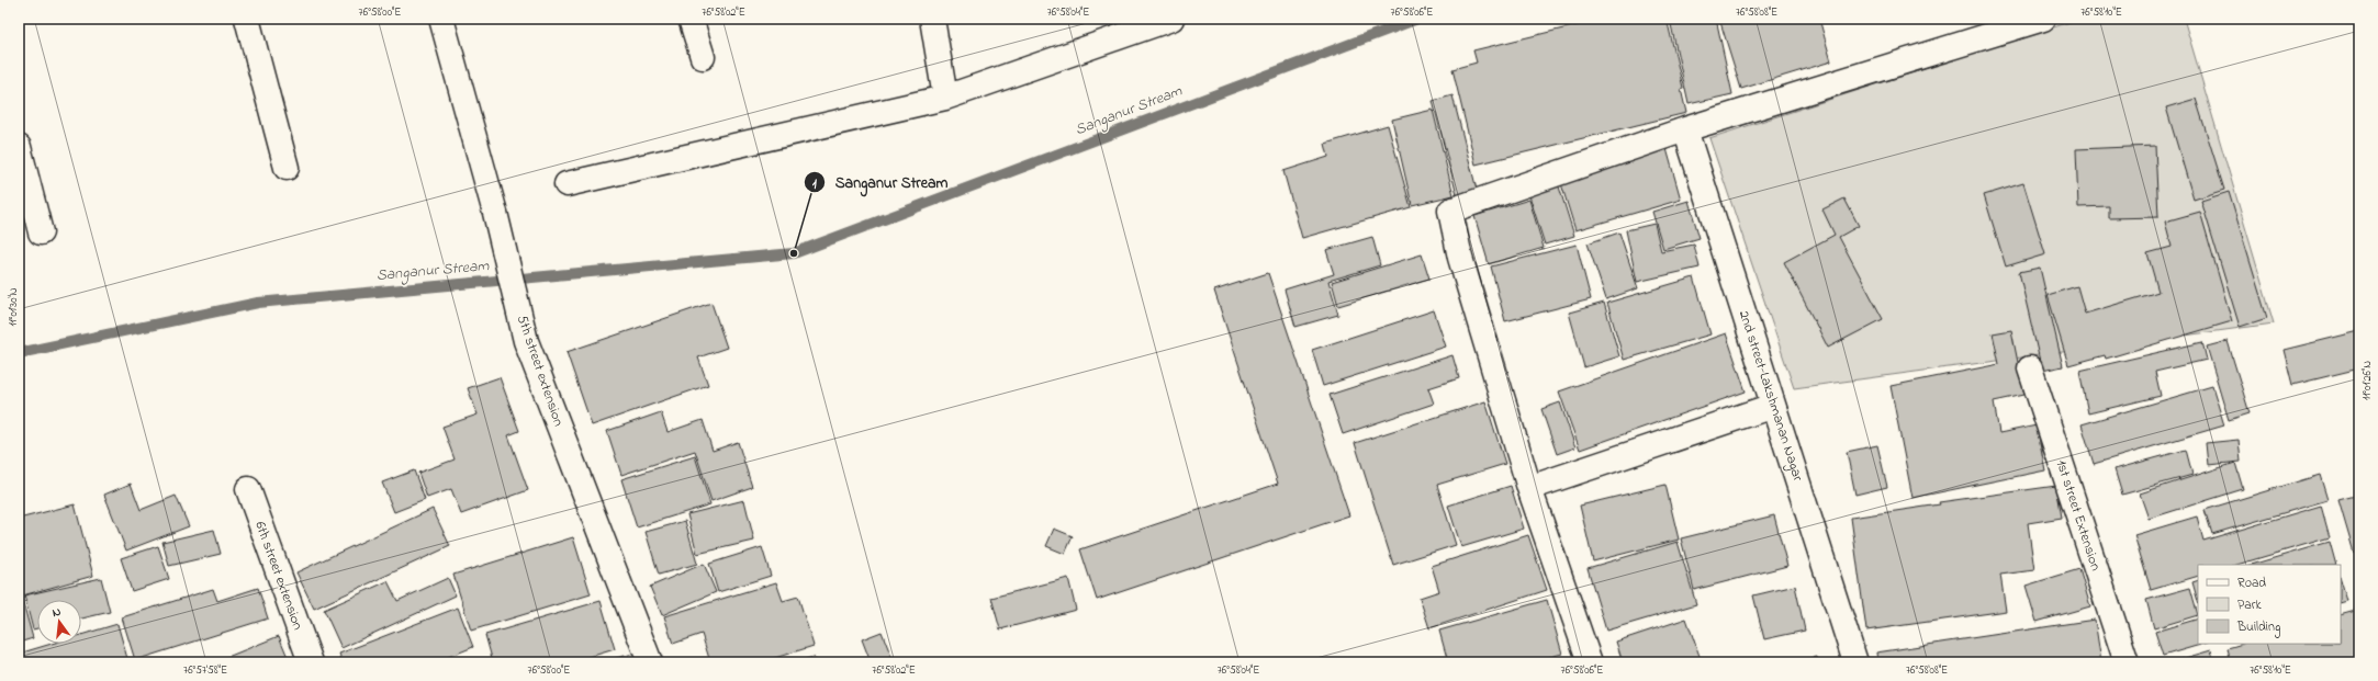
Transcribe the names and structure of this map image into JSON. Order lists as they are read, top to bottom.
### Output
{
  "streets": {
    "street": [
      "5th street extension",
      "2nd street-Lakshmanan Nagar",
      "1st street Extension",
      "6th street extension"
    ]
  },
  "water": ["Sanganur Stream"],
  "places": ["Sanganur Stream"],
  "legend": ["Road", "Park", "Building"],
  "north": "top",
  "coordinates": [
    "76°58'00\"E",
    "76°58'02\"E",
    "76°58'04\"E",
    "76°58'06\"E",
    "76°58'08\"E",
    "76°58'10\"E",
    "11°01'30\"N",
    "11°01'26\"N",
    "76°57'58\"E"
  ]
}
